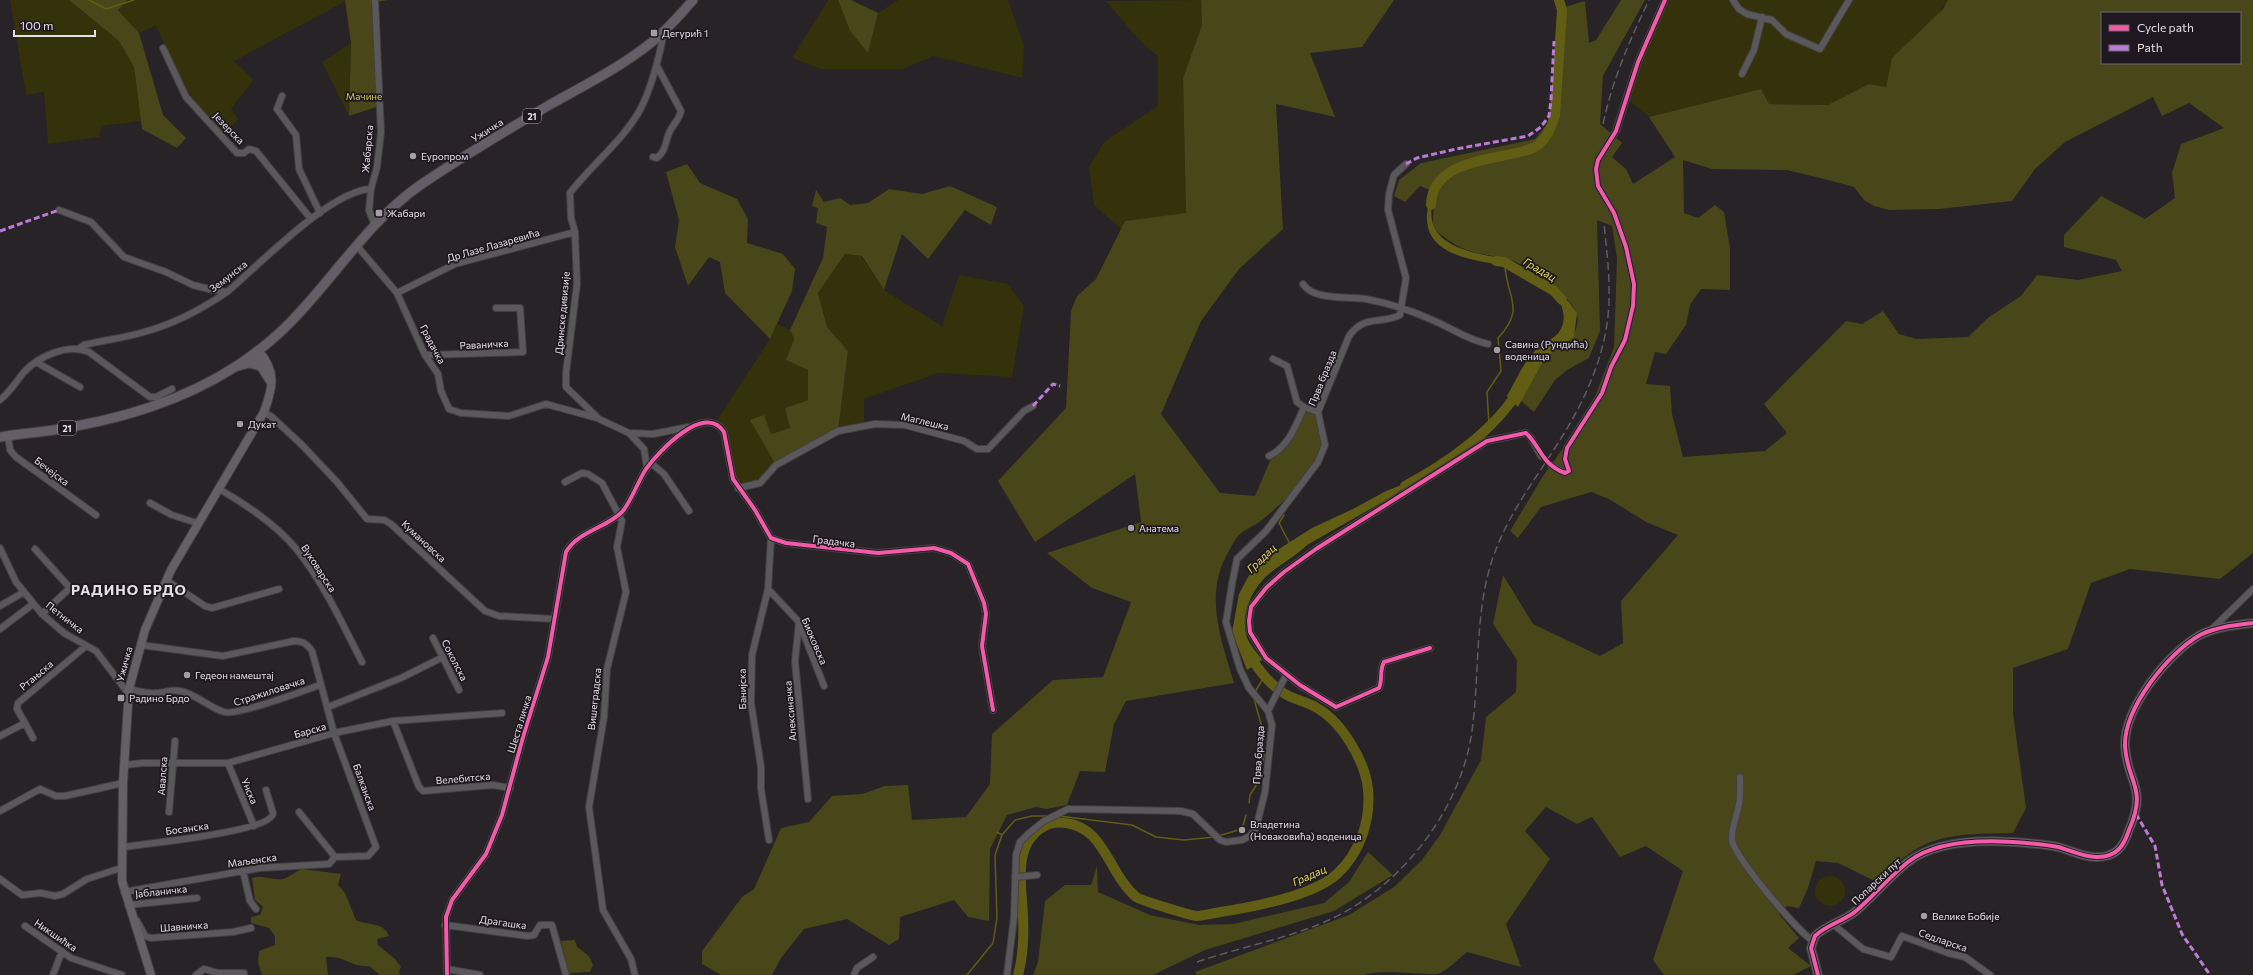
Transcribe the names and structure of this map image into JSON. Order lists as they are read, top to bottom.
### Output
{
  "streets": {
    "main road": ["21", "Ужичка", "Попарски пут"],
    "street": [
      "Језерска",
      "Жабарска",
      "Др Лазе Лазаревића",
      "Земунска",
      "Дринске дивизије",
      "Градачка",
      "Раваничка",
      "Прва бразда",
      "Маглешка",
      "Бечејска",
      "Кумановска",
      "Вуковарска",
      "Петничка",
      "Биоковска",
      "Соколска",
      "Ртањска",
      "Банијска",
      "Стражиловачка",
      "Вишеградска",
      "Алексиначка",
      "Шеста личка",
      "Барска",
      "Авалска",
      "Велебитска",
      "Балканска",
      "Унска",
      "Босанска",
      "Маљенска",
      "Јабланичка",
      "Драгашка",
      "Шавничка",
      "Никшићка",
      "Седларска"
    ]
  },
  "crossings": [
    ["21", "Ужичка"],
    ["21", "Бечејска"],
    ["Језерска", "Земунска"],
    ["Ужичка", "Жабарска"],
    ["Ужичка", "Дринске дивизије"],
    ["Ужичка", "Градачка"],
    ["Ужичка", "Кумановска"],
    ["Ужичка", "Вуковарска"],
    ["Ужичка", "Петничка"],
    ["Ужичка", "Стражиловачка"],
    ["Ужичка", "Барска"],
    ["Ужичка", "Босанска"],
    ["Ужичка", "Маљенска"],
    ["Ужичка", "Јабланичка"],
    ["Ужичка", "Шавничка"],
    ["Жабарска", "Земунска"],
    ["Др Лазе Лазаревића", "Дринске дивизије"],
    ["Др Лазе Лазаревића", "Градачка"],
    ["Дринске дивизије", "Градачка"],
    ["Градачка", "Раваничка"],
    ["Градачка", "Банијска"],
    ["Кумановска", "Шеста личка"],
    ["Петничка", "Ртањска"],
    ["Петничка", "Стражиловачка"],
    ["Биоковска", "Банијска"],
    ["Биоковска", "Алексиначка"],
    ["Стражиловачка", "Барска"],
    ["Стражиловачка", "Балканска"],
    ["Вишеградска", "Шеста личка"],
    ["Шеста личка", "Велебитска"],
    ["Шеста личка", "Драгашка"],
    ["Барска", "Авалска"],
    ["Барска", "Велебитска"],
    ["Барска", "Балканска"],
    ["Барска", "Унска"],
    ["Балканска", "Маљенска"],
    ["Унска", "Босанска"],
    ["Попарски пут", "Седларска"]
  ],
  "districts": ["РАДИНО БРДО"],
  "water": ["Градац"],
  "parks": ["Мачине"],
  "places": {
    "transit": ["Дегурић 1", "Жабари", "Радино Брдо"],
    "other": [
      "Еуропром",
      "Савина (Рундића) воденица",
      "Дукат",
      "Анатема",
      "Гедеон намештај",
      "Владетина (Новаковића) воденица",
      "Велике Бобије"
    ]
  },
  "legend": ["Cycle path", "Path"],
  "scale_bar": "100 m"
}
